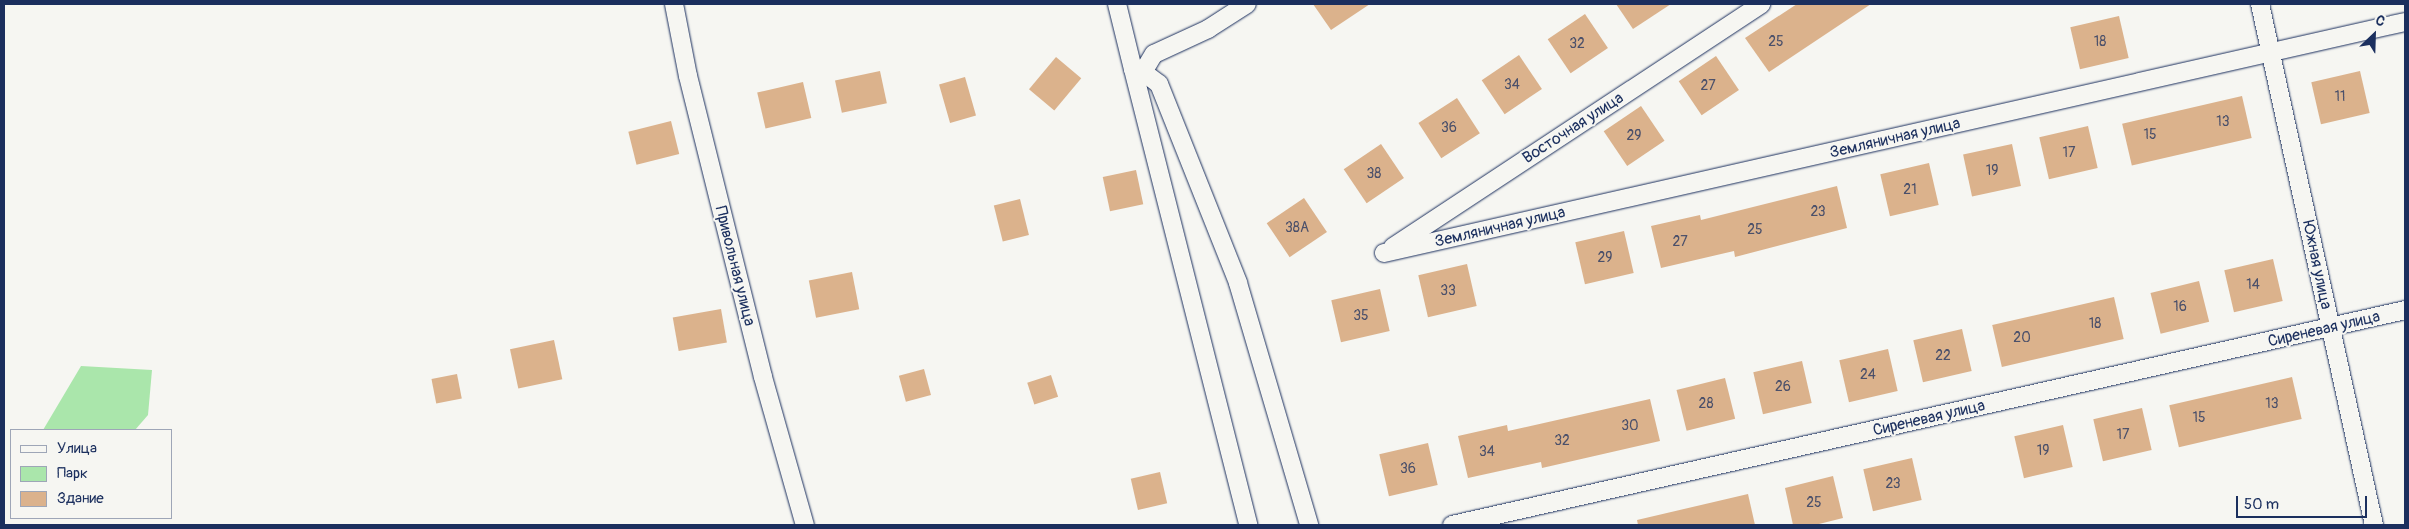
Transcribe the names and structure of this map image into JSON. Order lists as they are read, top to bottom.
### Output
{
  "streets": {
    "street": [
      "Восточная улица",
      "Земляничная улица",
      "Южная улица",
      "Привольная улица",
      "Сиреневая улица"
    ]
  },
  "crossings": [
    ["Восточная улица", "Земляничная улица"],
    ["Земляничная улица", "Южная улица"],
    ["Южная улица", "Сиреневая улица"]
  ],
  "house_numbers": [
    "25",
    "18",
    "32",
    "34",
    "27",
    "11",
    "13",
    "36",
    "15",
    "29",
    "17",
    "19",
    "38",
    "21",
    "23",
    "38А",
    "25",
    "27",
    "29",
    "14",
    "33",
    "16",
    "35",
    "18",
    "20",
    "22",
    "24",
    "26",
    "28",
    "13",
    "15",
    "30",
    "17",
    "32",
    "19",
    "34",
    "36",
    "23",
    "25"
  ],
  "legend": ["Улица", "Парк", "Здание"],
  "scale_bar": "50 m",
  "north": "top right"
}
